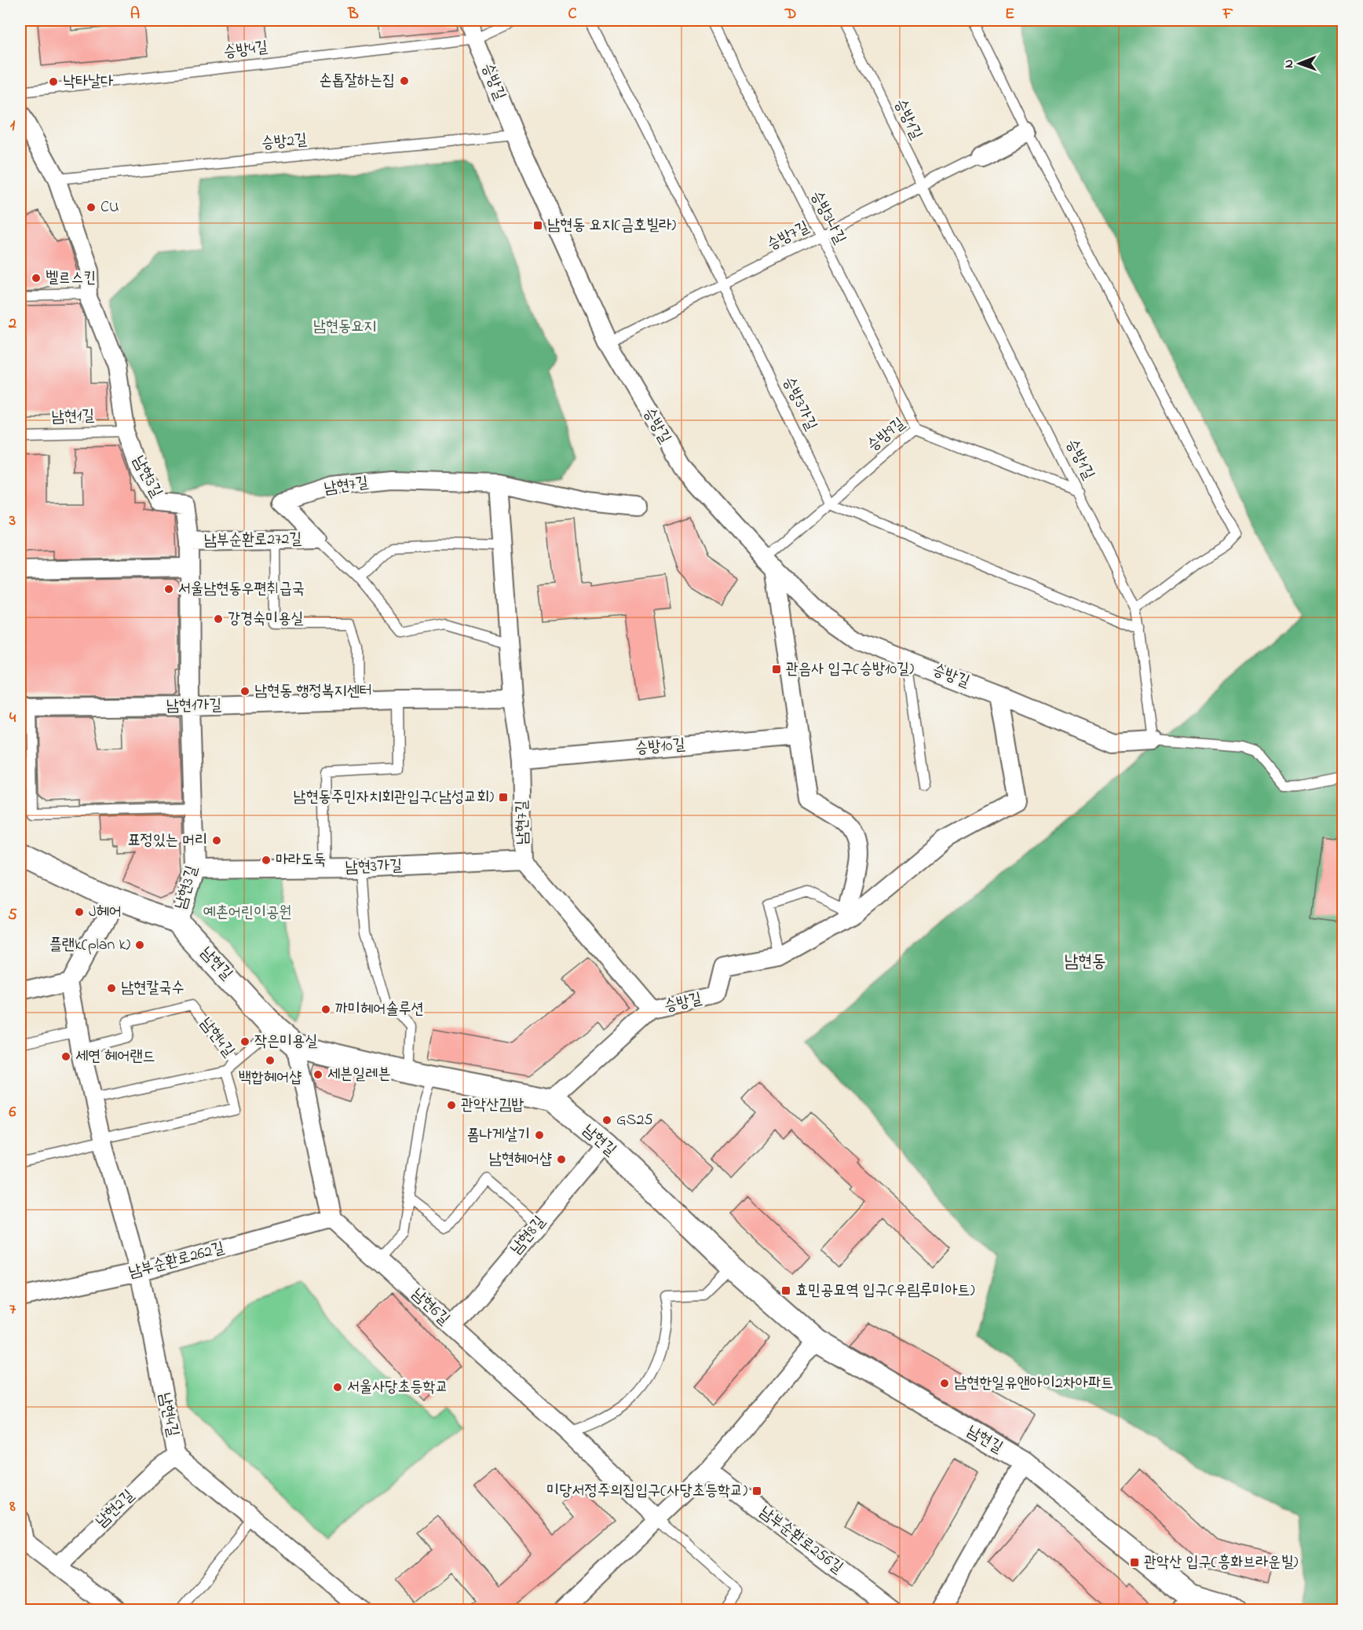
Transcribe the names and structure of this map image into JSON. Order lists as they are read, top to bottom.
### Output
{
  "streets": {
    "street": [
      "승방길",
      "남현3길",
      "남현7길",
      "남부순환로272길",
      "남현1가길",
      "승방10길",
      "남현3가길",
      "남현길",
      "남현4길",
      "남현8길",
      "남부순환로262길",
      "남현6길",
      "남현2길",
      "남부순환로256길"
    ],
    "lane": [
      "승방4길",
      "승방1길",
      "승방2길",
      "승방3나길",
      "승방7길",
      "승방3가길",
      "남현1길",
      "승방9길"
    ]
  },
  "crossings": [
    ["승방4길", "승방길"],
    ["승방길", "승방1길"],
    ["승방길", "승방2길"],
    ["승방길", "승방7길"],
    ["승방길", "승방9길"],
    ["승방길", "남현7길"],
    ["승방1길", "승방7길"],
    ["승방1길", "승방9길"],
    ["승방2길", "남현3길"],
    ["승방3나길", "승방7길"],
    ["승방3나길", "승방9길"],
    ["승방7길", "승방3가길"],
    ["승방3가길", "승방9길"],
    ["남현1길", "남현3길"],
    ["남현3길", "남부순환로272길"],
    ["남현3길", "남현1가길"],
    ["남현3길", "남현3가길"],
    ["남현3길", "남현길"],
    ["남현7길", "남부순환로272길"],
    ["남현7길", "남현1가길"],
    ["남현7길", "승방10길"],
    ["남현7길", "남현3가길"],
    ["남현길", "남현4길"],
    ["남현길", "남현8길"],
    ["남현4길", "남부순환로262길"],
    ["남현4길", "남현2길"],
    ["남현8길", "남현6길"],
    ["남부순환로262길", "남현6길"]
  ],
  "districts": ["남현동"],
  "parks": ["남현동요지", "예촌어린이공원"],
  "places": {
    "other": [
      "손톱잘하는집",
      "낙타날다",
      "CU",
      "벨르스킨",
      "서울남현동우편취급국",
      "강경숙미용실",
      "남현동 행정복지센터",
      "표정있는 머리",
      "마라도둑",
      "J헤어",
      "플랜k(plan k)",
      "남현칼국수",
      "까미헤어솔루션",
      "작은미용실",
      "세연 헤어랜드",
      "백합헤어샵",
      "세븐일레븐",
      "관악산김밥",
      "GS25",
      "폼나게살기",
      "남현헤어샵",
      "남현한일유앤아이2차아파트",
      "서울사당초등학교"
    ],
    "transit": [
      "남현동 요지(금호빌라)",
      "관음사 입구(승방10길)",
      "남현동주민자치회관입구(남성교회)",
      "효민공묘역 입구(우림루미아트)",
      "미당서정주의집입구(사당초등학교)",
      "관악산 입구(흥화브라운빌)"
    ]
  },
  "north": "left",
  "grid": {
    "columns": [
      "A",
      "B",
      "C",
      "D",
      "E",
      "F"
    ],
    "rows": [
      "1",
      "2",
      "3",
      "4",
      "5",
      "6",
      "7",
      "8"
    ]
  }
}
